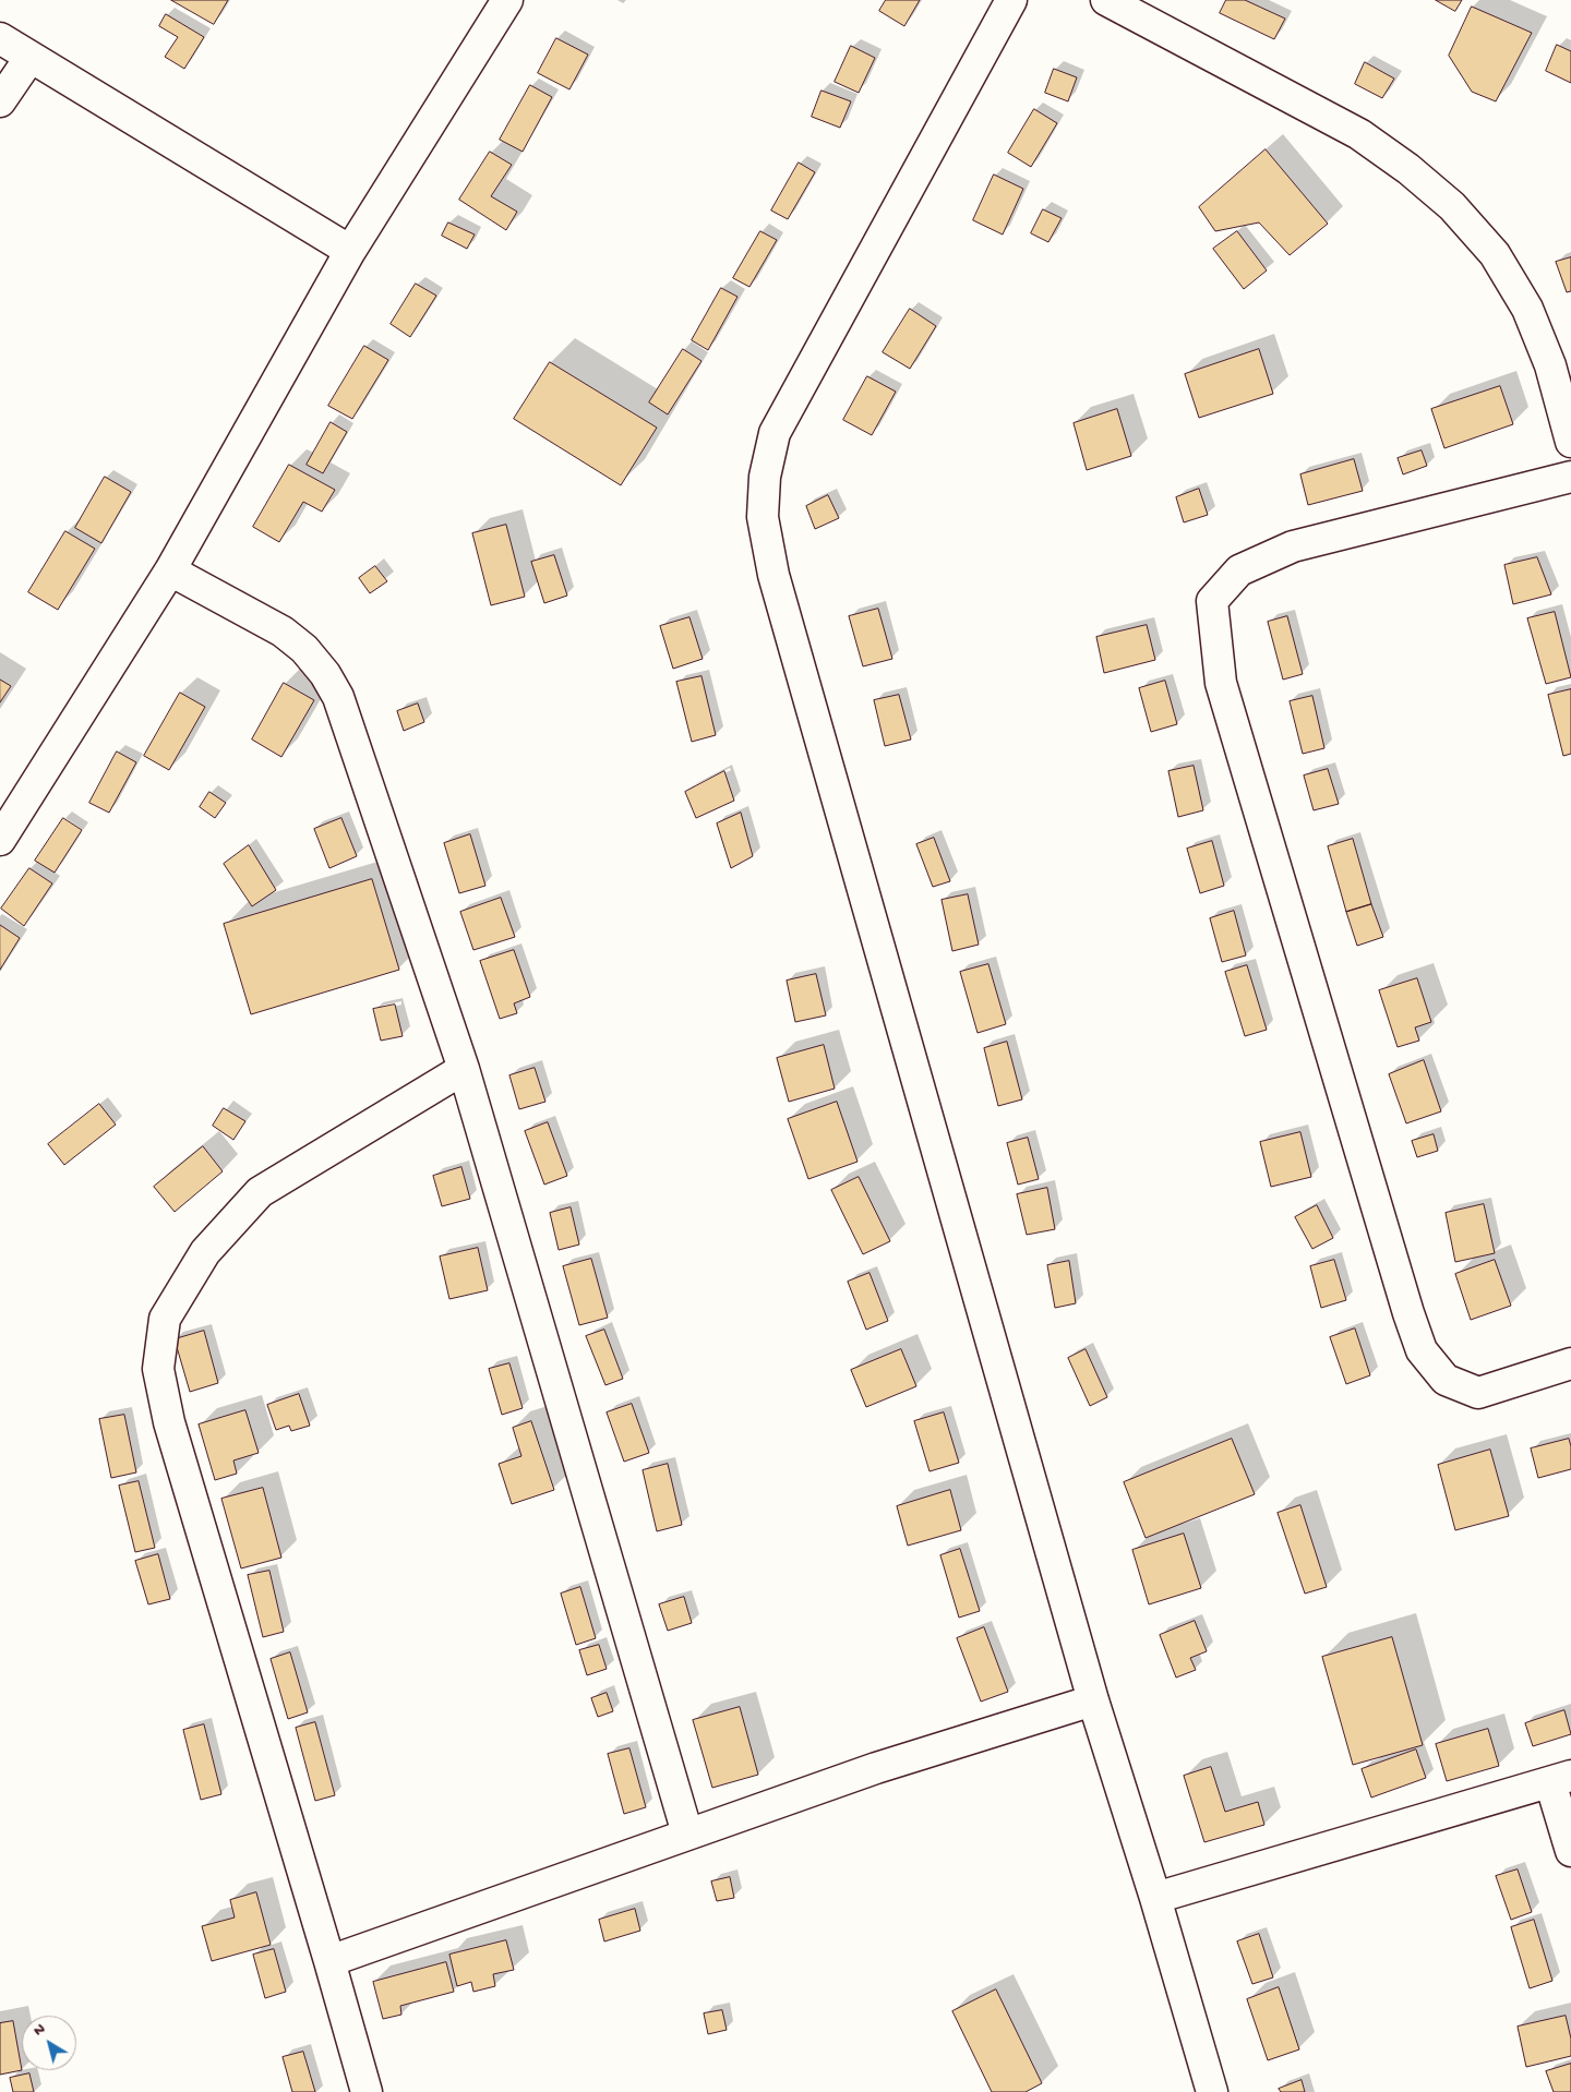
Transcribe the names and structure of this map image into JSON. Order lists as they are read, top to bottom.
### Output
{
  "north": "top left"
}
